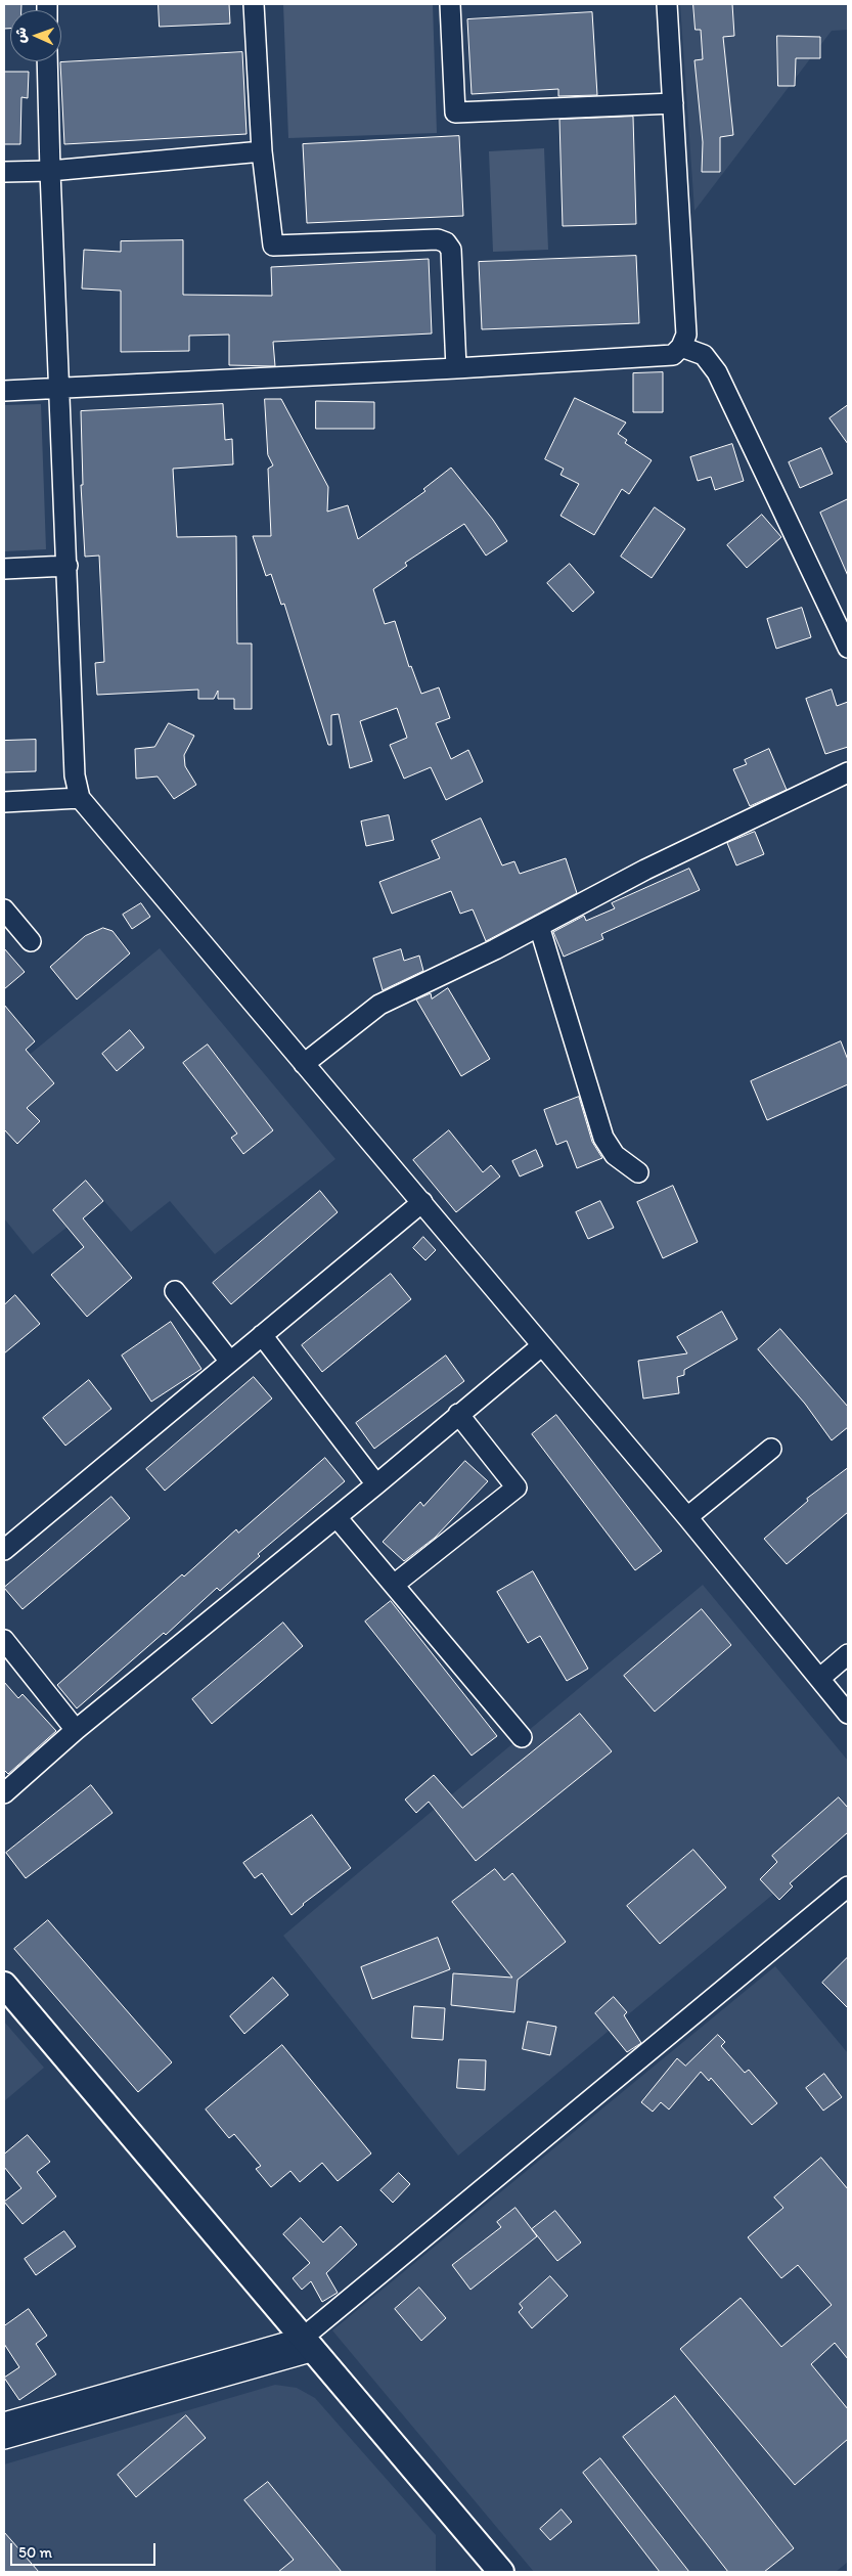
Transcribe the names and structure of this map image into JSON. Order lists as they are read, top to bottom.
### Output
{
  "scale_bar": "50 m",
  "north": "left"
}
